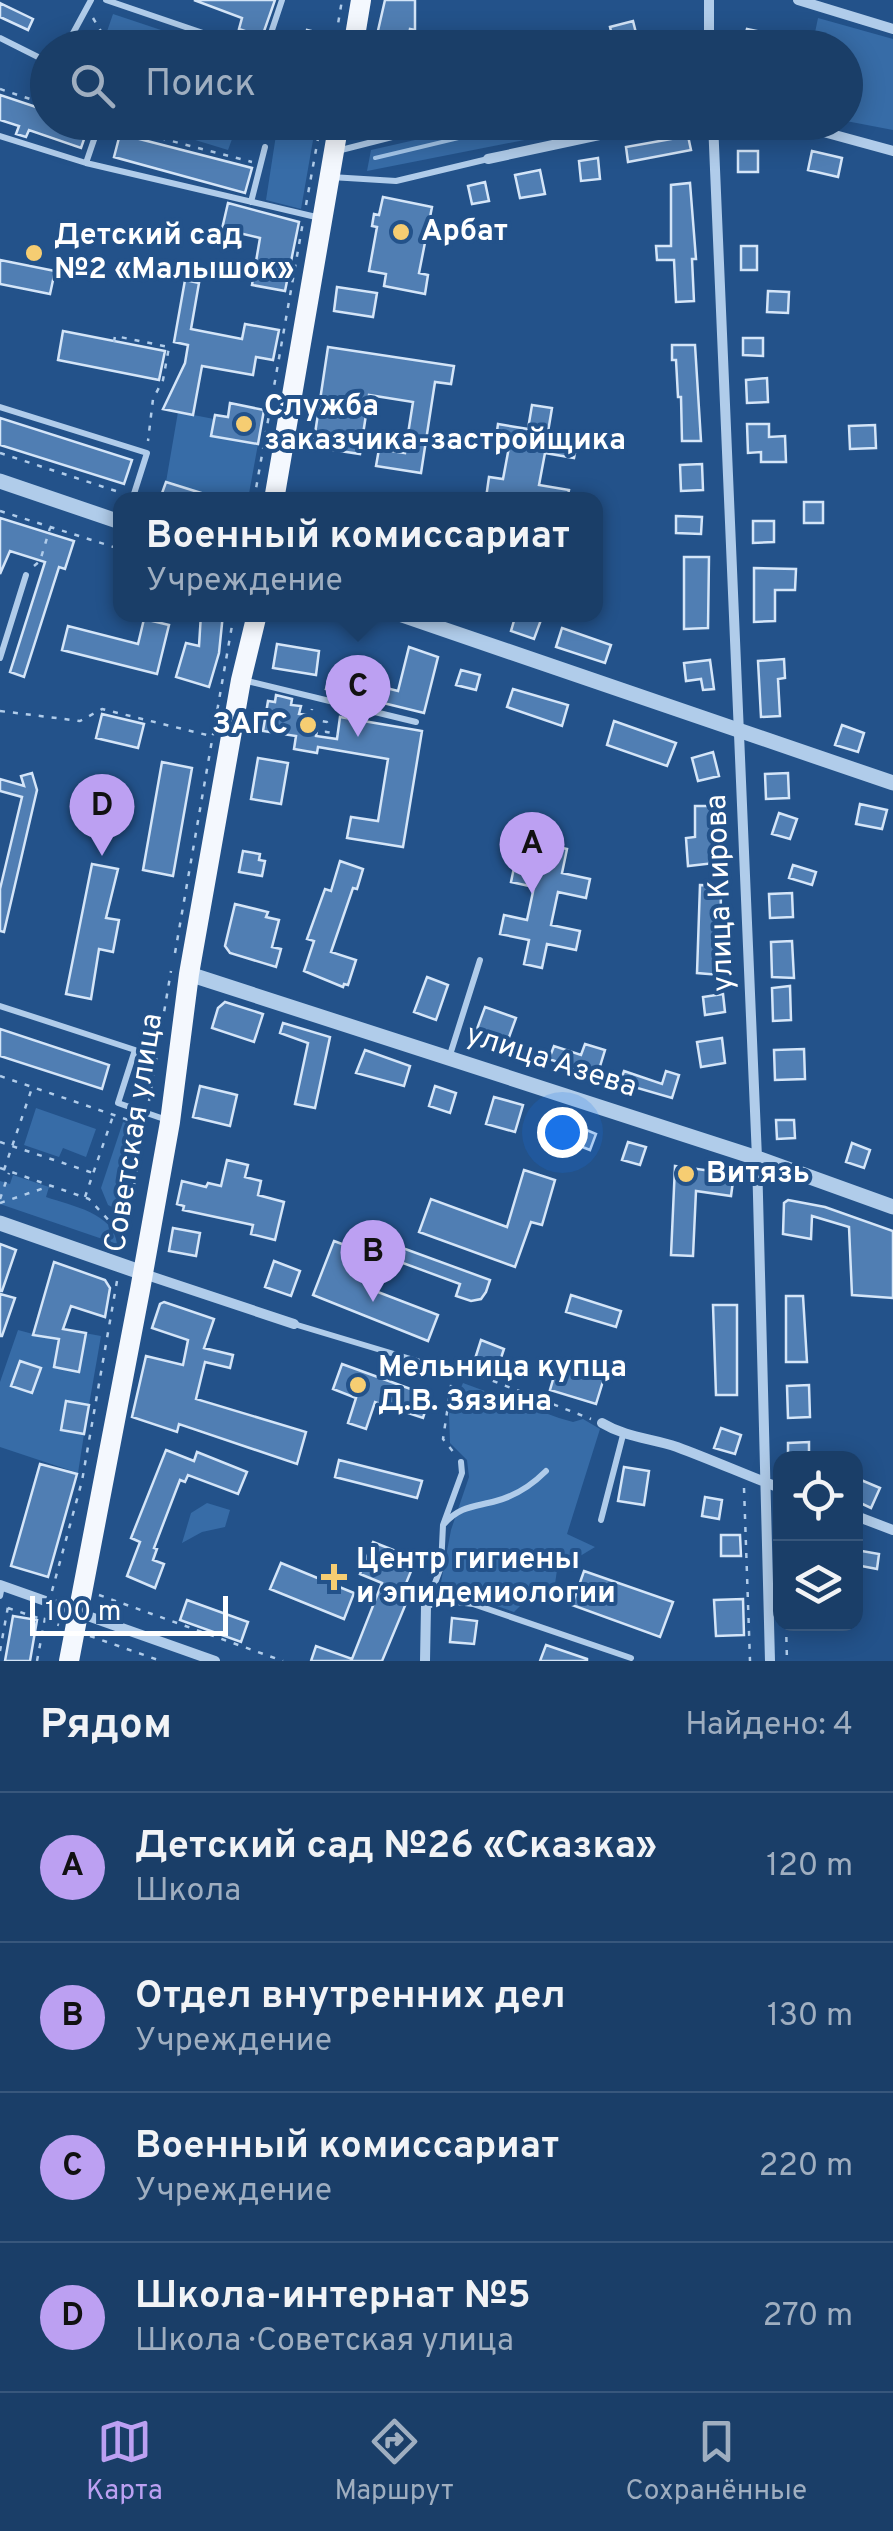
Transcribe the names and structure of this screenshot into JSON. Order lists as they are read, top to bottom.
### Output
{
  "streets": {
    "main road": ["Советская улица"],
    "street": ["улица Кирова", "улица Азева"]
  },
  "crossings": [
    ["улица Кирова", "улица Азева"],
    ["улица Азева", "Советская улица"]
  ],
  "places": {
    "other": [
      "Арбат",
      "Детский сад №2 «Малышок»",
      "Служба заказчика-застройщика",
      "ЗАГС",
      "Витязь",
      "Мельница купца Д.В. Зязина"
    ],
    "health": ["Центр гигиены и эпидемиологии"]
  },
  "scale_bar": "100 m",
  "page": {
    "search": "Поиск",
    "popup": ["Военный комиссариат", "Учреждение"],
    "pins": [
      "C",
      "D",
      "A",
      "B"
    ],
    "scale": "100 m",
    "heading": ["Рядом", "Найдено: 4"],
    "list": [
      {
        "mark": "A",
        "name": "Детский сад №26 «Сказка»",
        "note": "Школа",
        "value": "120 m"
      },
      {
        "mark": "B",
        "name": "Отдел внутренних дел",
        "note": "Учреждение",
        "value": "130 m"
      },
      {
        "mark": "C",
        "name": "Военный комиссариат",
        "note": "Учреждение",
        "value": "220 m"
      },
      {
        "mark": "D",
        "name": "Школа-интернат №5",
        "note": "Школа · Советская улица",
        "value": "270 m"
      }
    ],
    "nav": ["Карта", "Маршрут", "Сохранённые"]
  }
}
